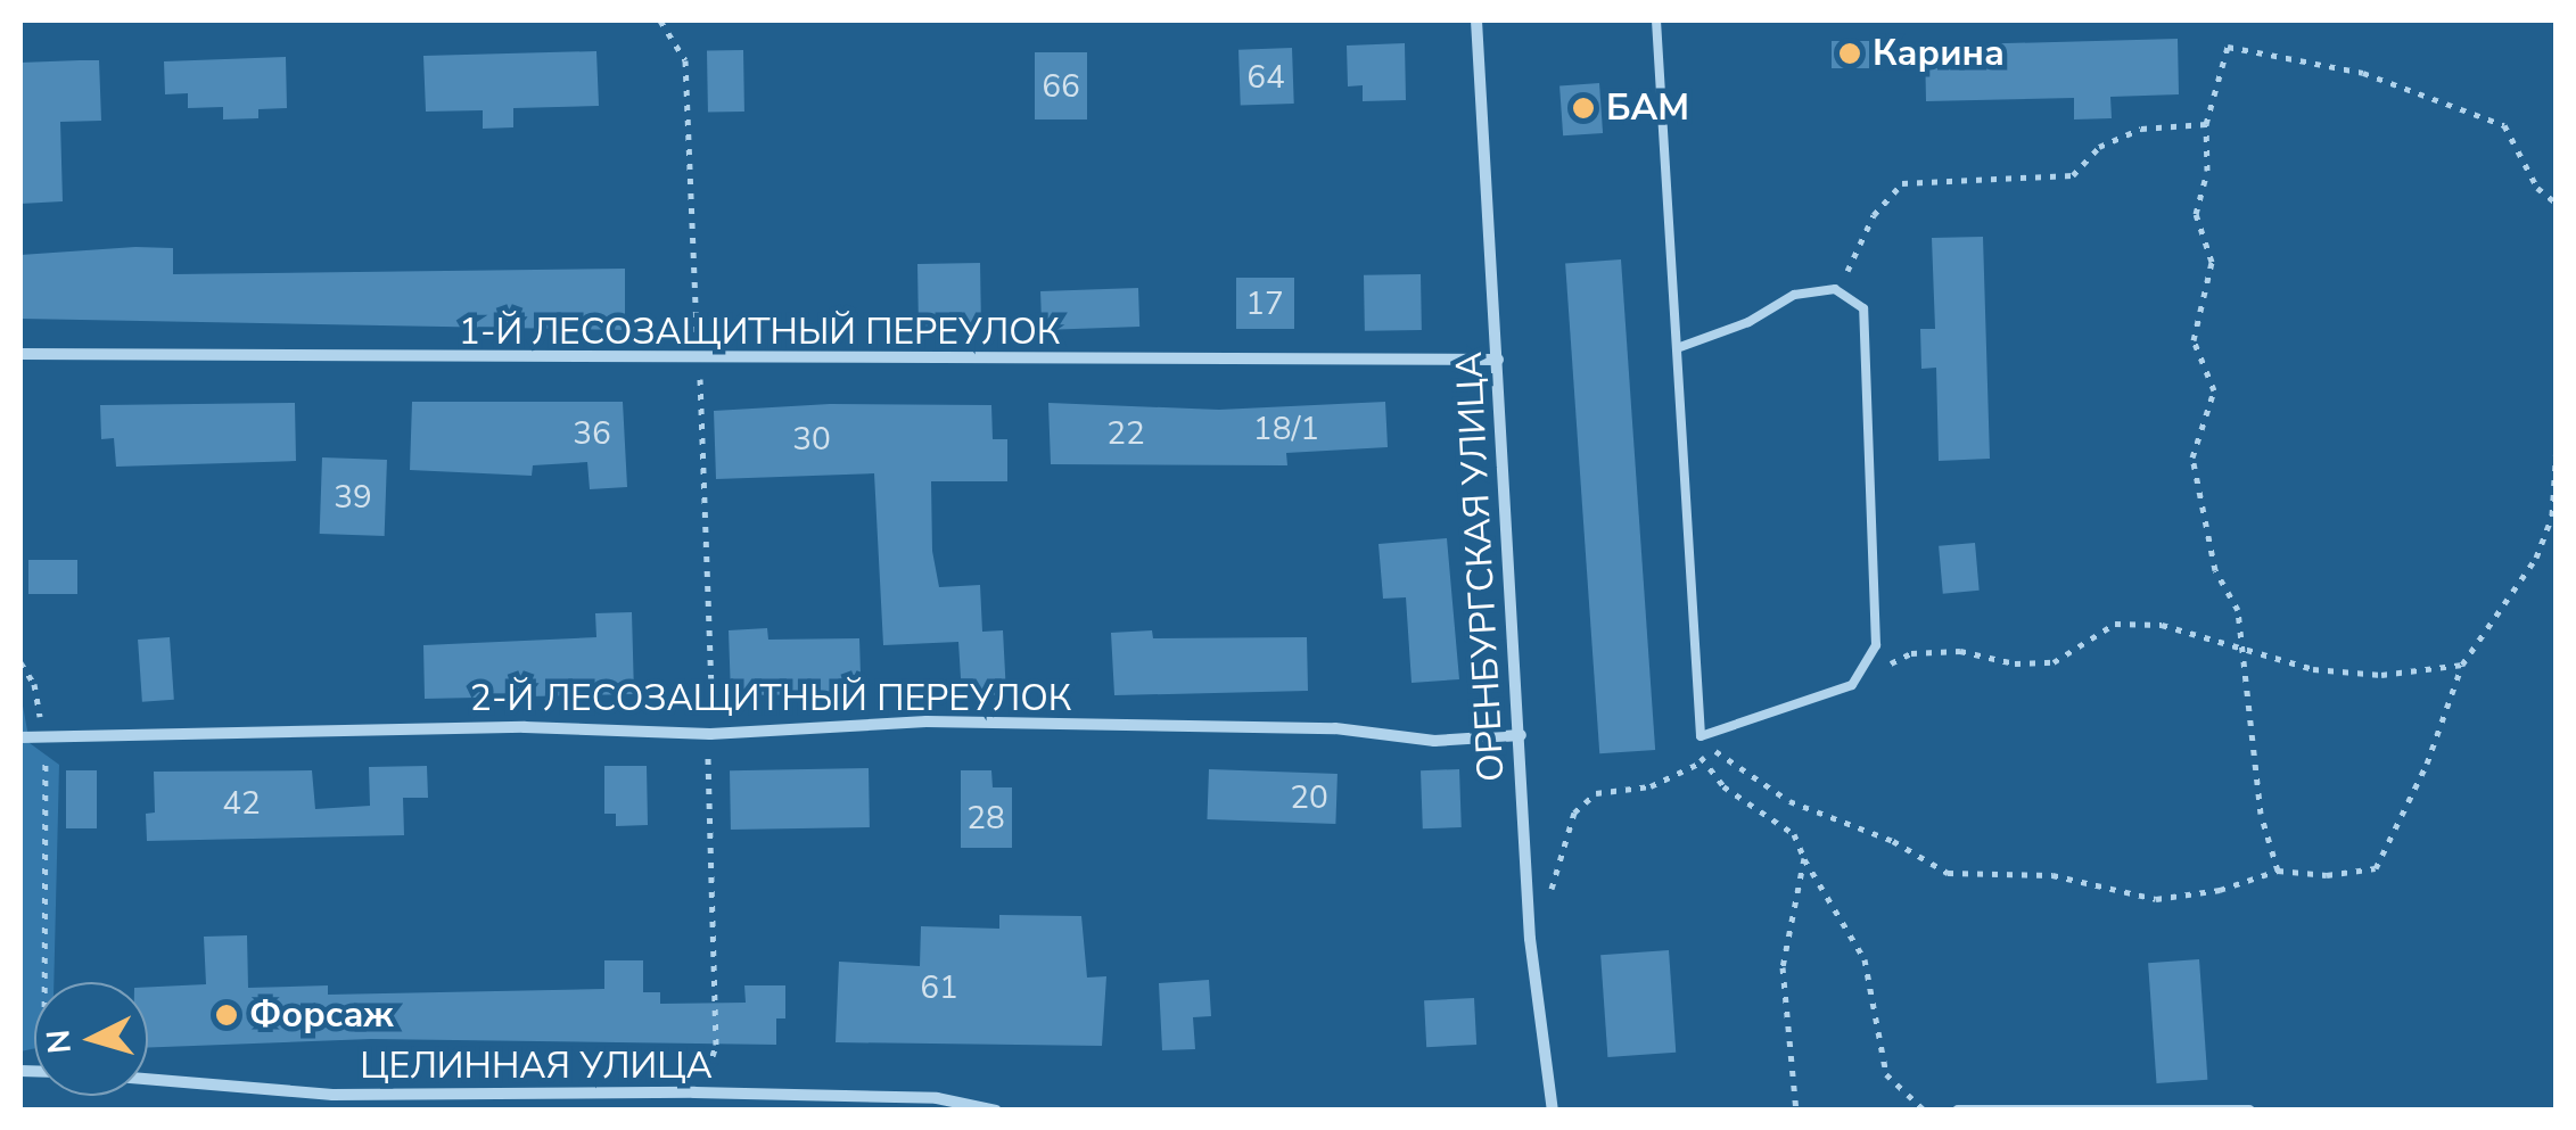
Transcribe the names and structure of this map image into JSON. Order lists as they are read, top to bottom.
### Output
{
  "streets": {
    "street": [
      "1-Й ЛЕСОЗАЩИТНЫЙ ПЕРЕУЛОК",
      "ОРЕНБУРГСКАЯ УЛИЦА",
      "2-Й ЛЕСОЗАЩИТНЫЙ ПЕРЕУЛОК",
      "ЦЕЛИННАЯ УЛИЦА"
    ]
  },
  "crossings": [
    ["1-Й ЛЕСОЗАЩИТНЫЙ ПЕРЕУЛОК", "ОРЕНБУРГСКАЯ УЛИЦА"],
    ["ОРЕНБУРГСКАЯ УЛИЦА", "2-Й ЛЕСОЗАЩИТНЫЙ ПЕРЕУЛОК"]
  ],
  "places": ["Карина", "БАМ", "Форсаж"],
  "house_numbers": [
    "64",
    "66",
    "17",
    "18/1",
    "36",
    "22",
    "30",
    "39",
    "20",
    "42",
    "28",
    "61"
  ],
  "north": "left"
}
